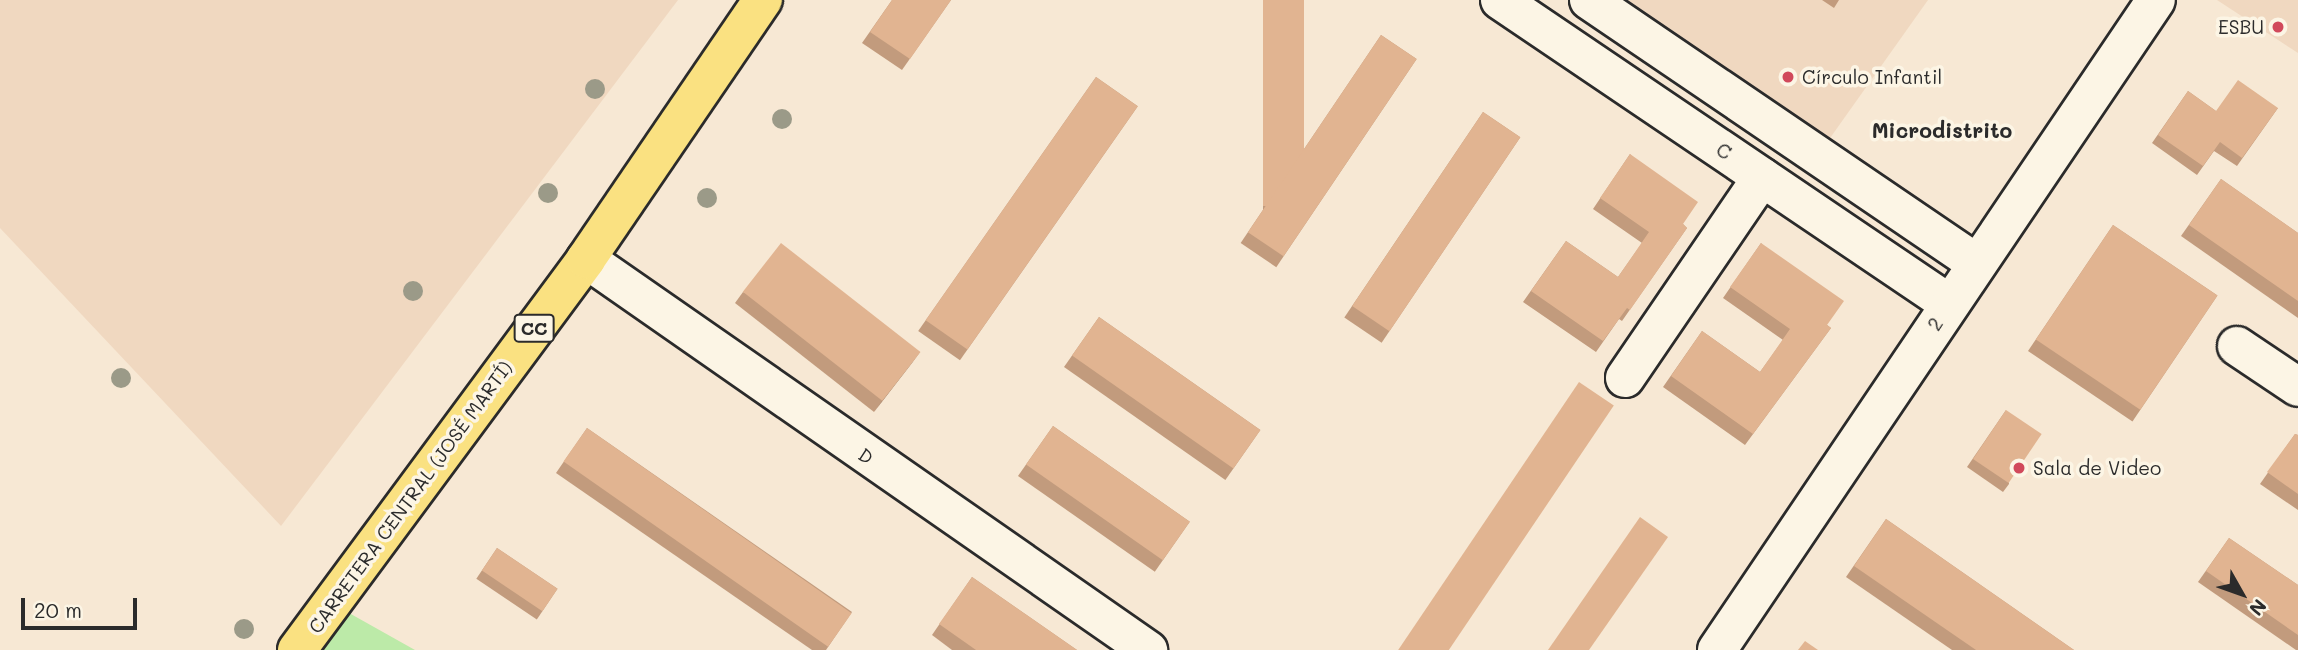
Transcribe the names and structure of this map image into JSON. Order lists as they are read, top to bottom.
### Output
{
  "streets": {
    "highway": ["CC", "CARRETERA CENTRAL (JOSÉ MARTÍ)"],
    "street": ["C", "2", "D"]
  },
  "crossings": [
    ["C", "2"],
    ["D", "CARRETERA CENTRAL (JOSÉ MARTÍ)"]
  ],
  "districts": ["Microdistrito"],
  "places": ["ESBU", "Círculo Infantil", "Sala de Video"],
  "scale_bar": "20 m",
  "north": "bottom right"
}
